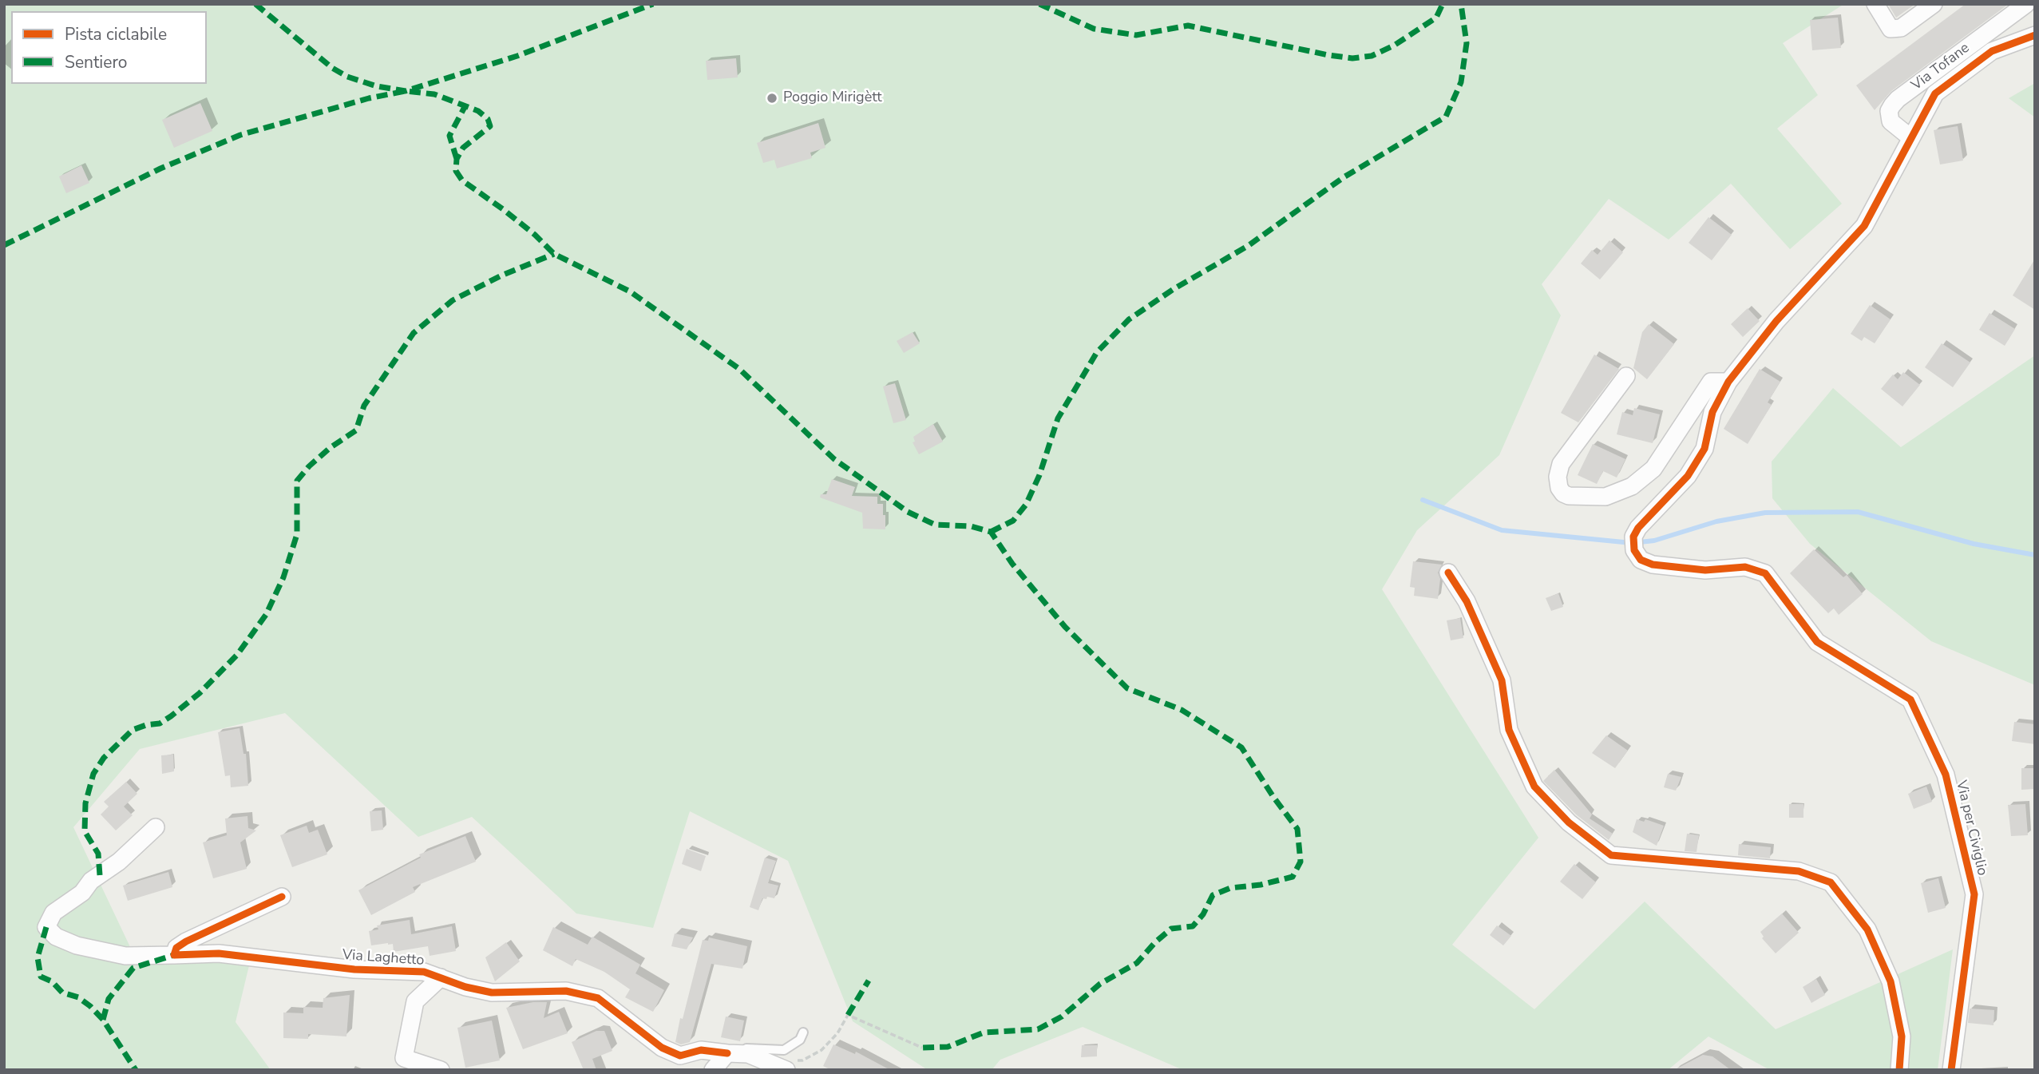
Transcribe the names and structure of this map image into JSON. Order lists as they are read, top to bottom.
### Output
{
  "streets": {
    "street": ["Via Tofane", "Via per Civiglio", "Via Laghetto"]
  },
  "places": ["Poggio Mirigètt"],
  "legend": ["Pista ciclabile", "Sentiero"]
}
